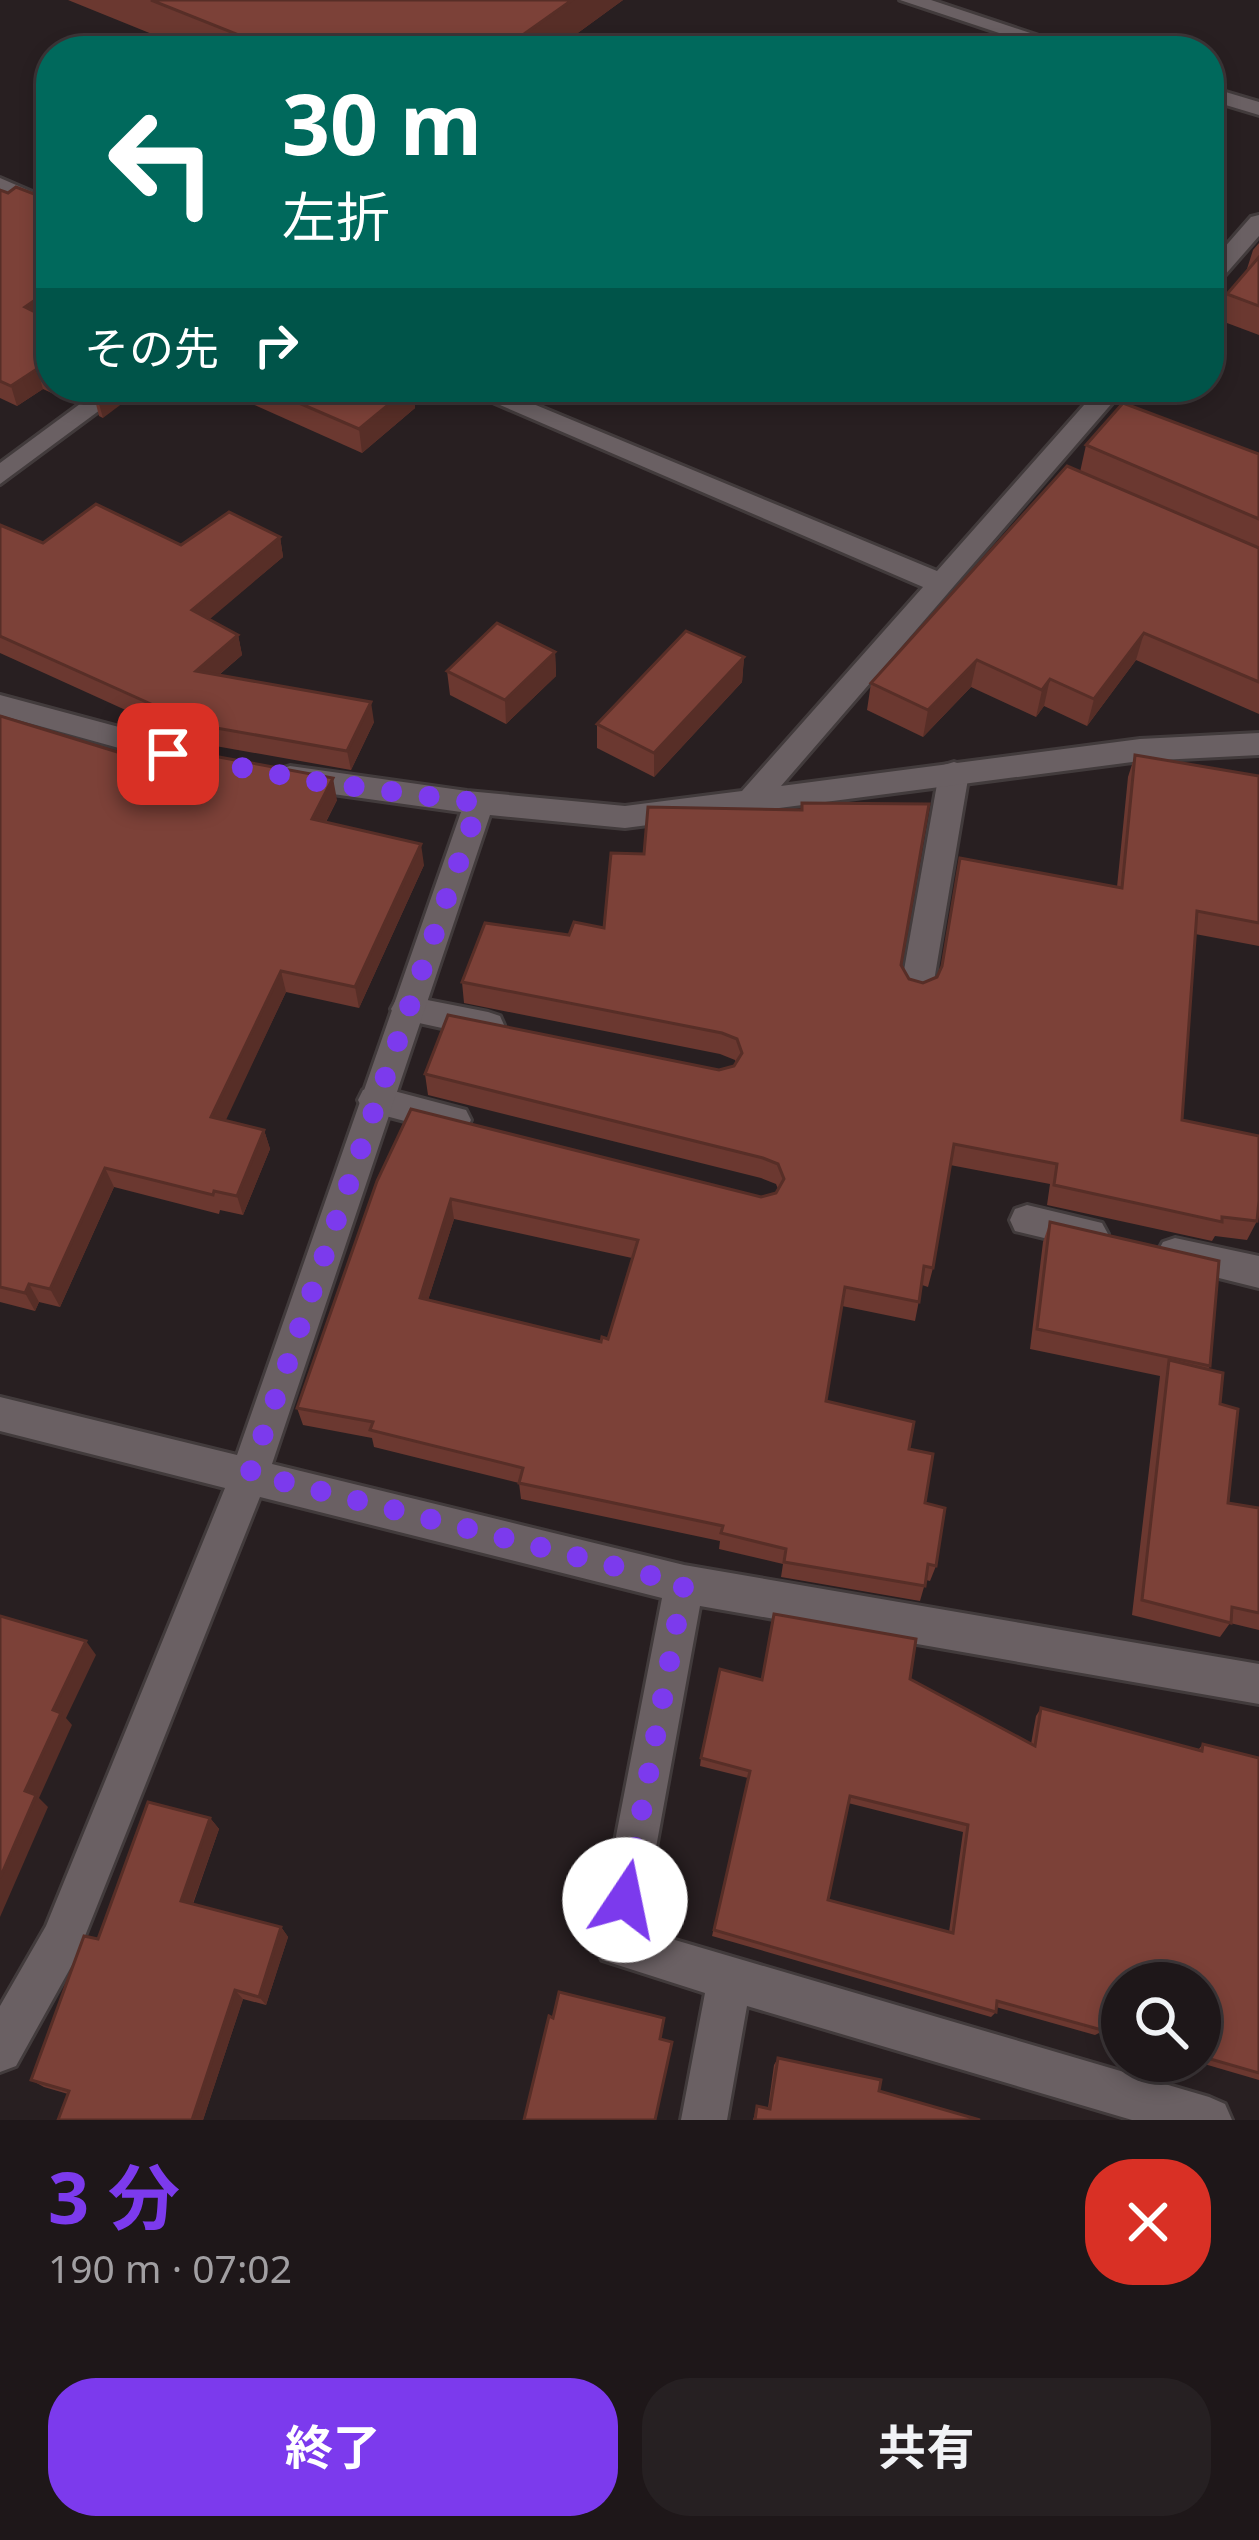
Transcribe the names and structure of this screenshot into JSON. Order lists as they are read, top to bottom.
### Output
{
  "page": {
    "turn": ["30 m", "左折"],
    "then": "その先",
    "heading": ["3 分", "190 m · 07:02"],
    "buttons": ["終了", "共有"]
  }
}
